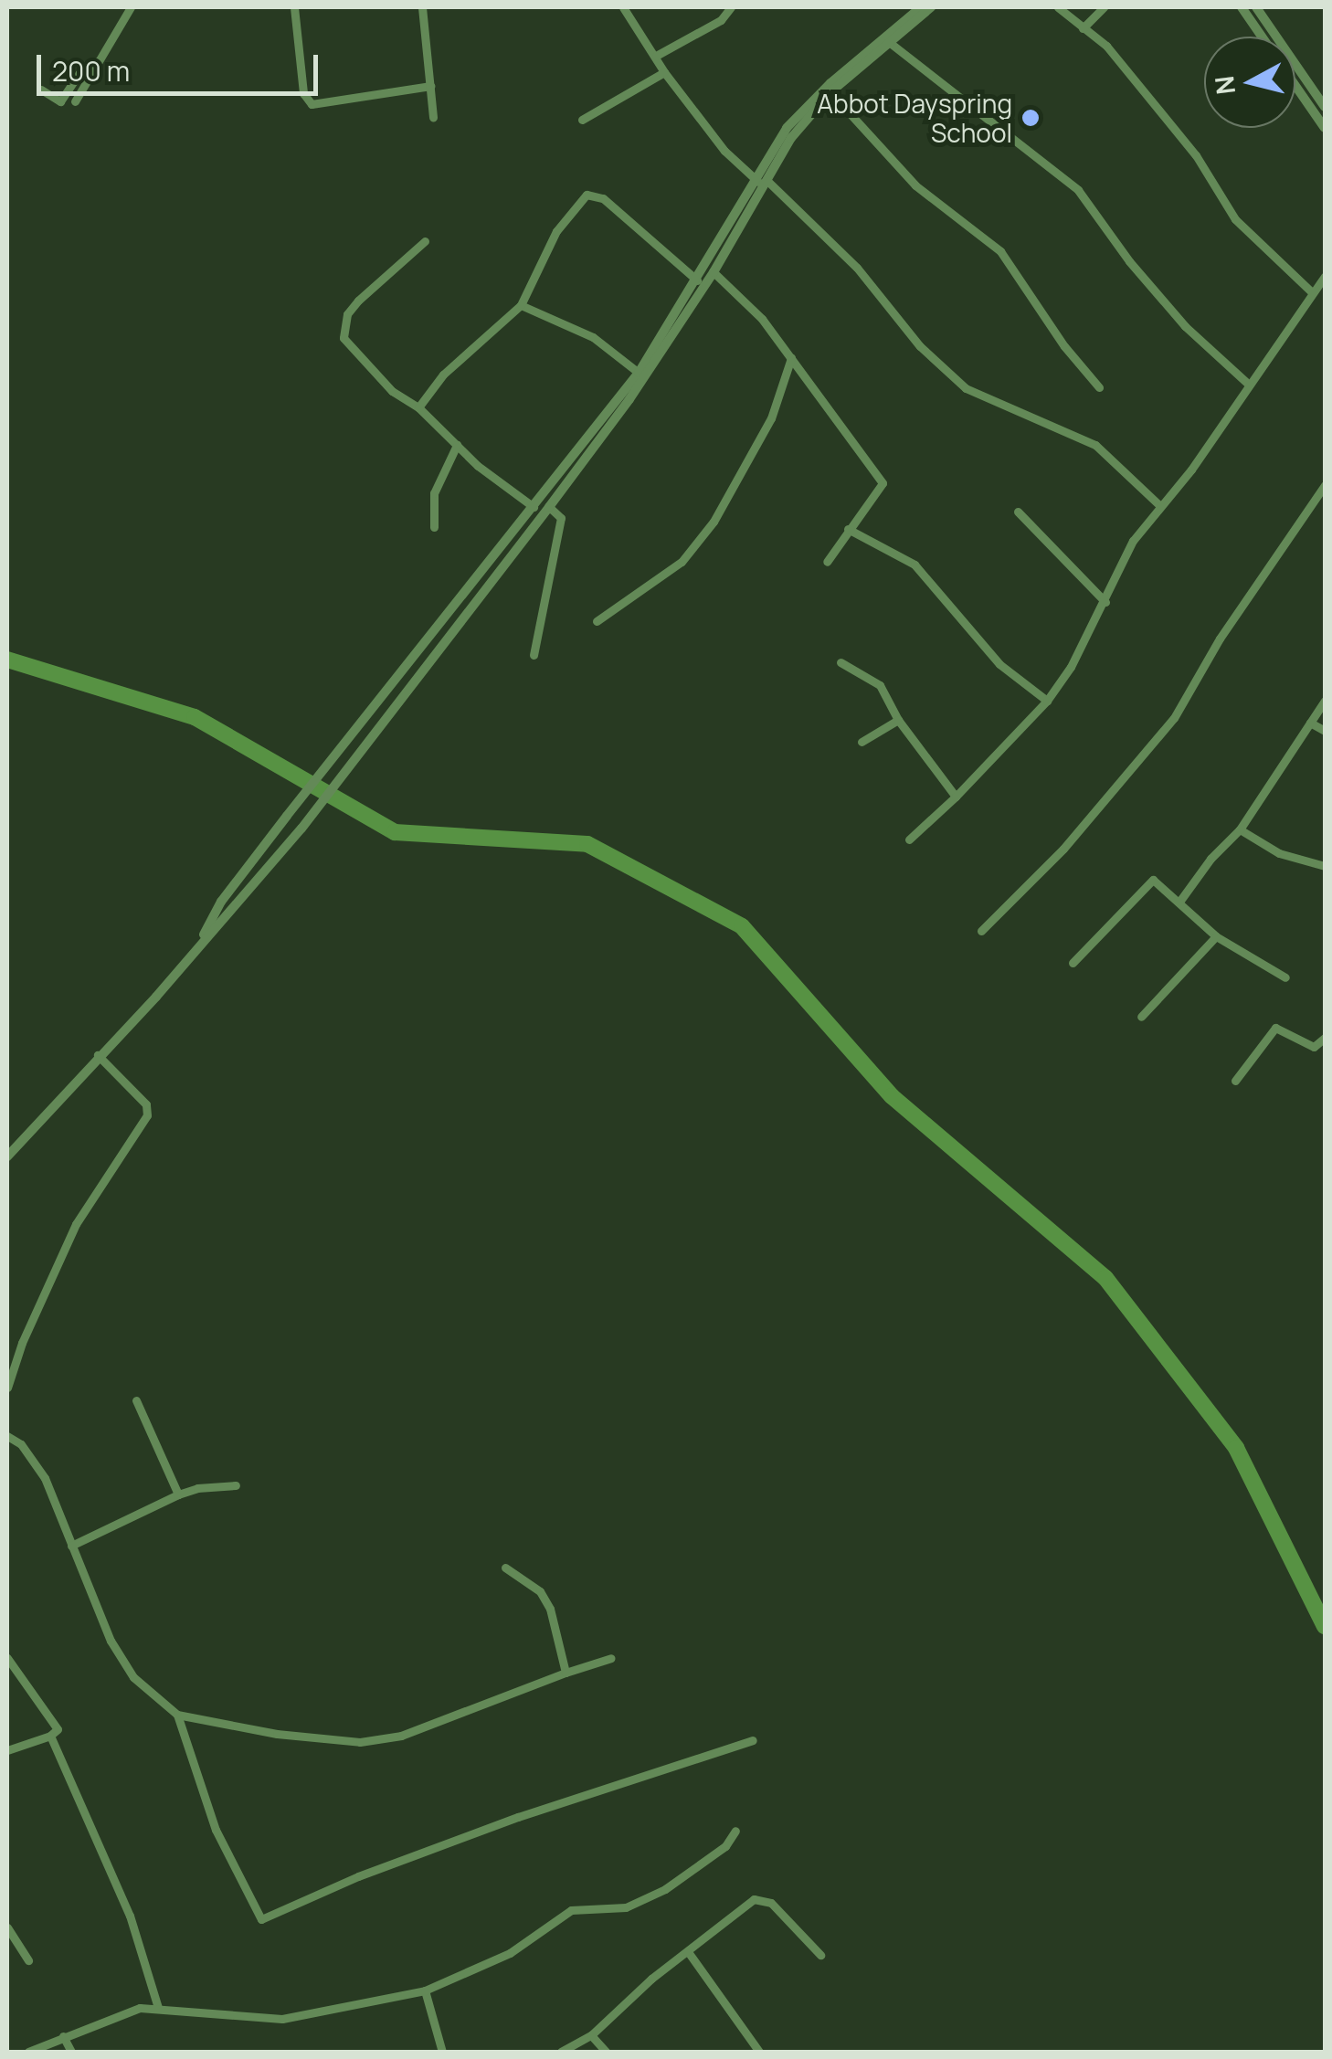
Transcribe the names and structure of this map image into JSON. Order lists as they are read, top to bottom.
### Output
{
  "places": ["Abbot Dayspring School"],
  "scale_bar": "200 m",
  "north": "left"
}
